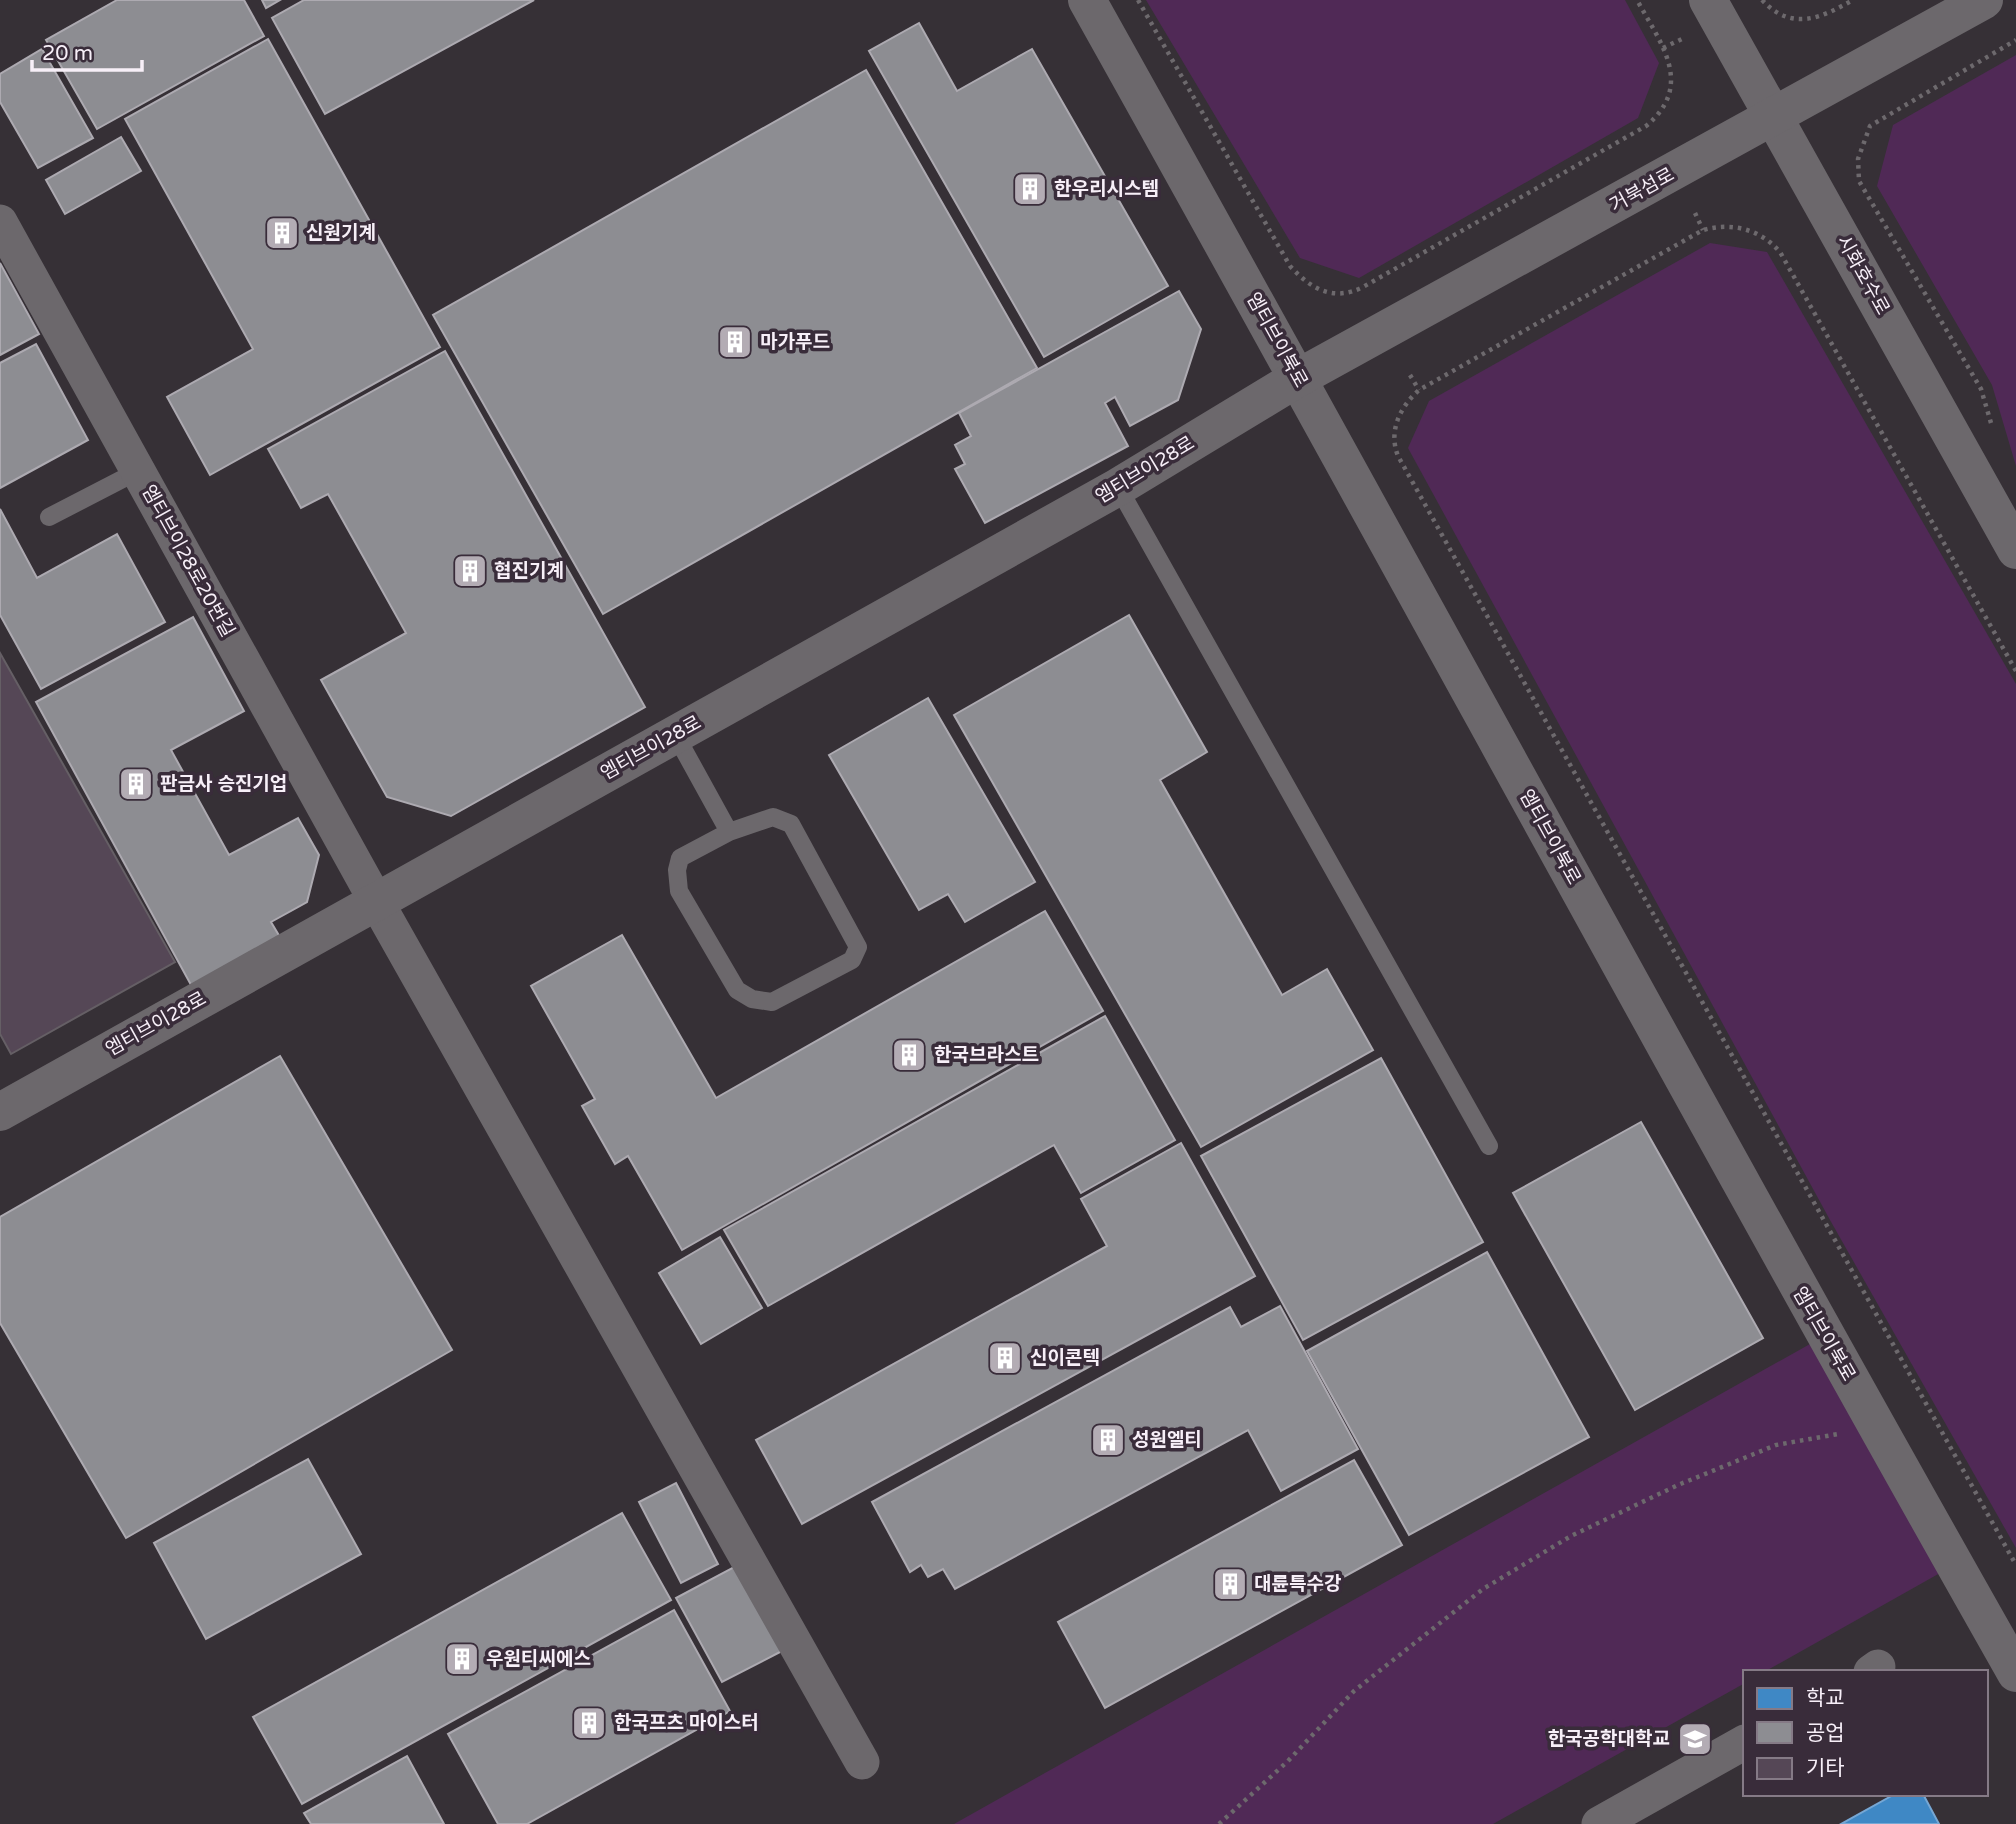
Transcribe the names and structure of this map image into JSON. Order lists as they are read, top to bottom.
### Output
{
  "streets": {
    "street": [
      "거북섬로",
      "시화호수로",
      "엠티브이북로",
      "엠티브이28로",
      "엠티브이28로20번길"
    ]
  },
  "crossings": [
    ["거북섬로", "시화호수로"],
    ["거북섬로", "엠티브이북로"],
    ["거북섬로", "엠티브이28로"],
    ["엠티브이북로", "엠티브이28로"],
    ["엠티브이28로", "엠티브이28로20번길"]
  ],
  "places": {
    "building": [
      "한우리시스템",
      "신원기계",
      "마가푸드",
      "협진기계",
      "판금사 승진기업",
      "한국브라스트",
      "신이콘텍",
      "성원엘티",
      "대륜특수강",
      "우원티씨에스",
      "한국프츠 마이스터"
    ],
    "school or university": ["한국공학대학교"]
  },
  "legend": ["학교", "공업", "기타"],
  "scale_bar": "20 m"
}
